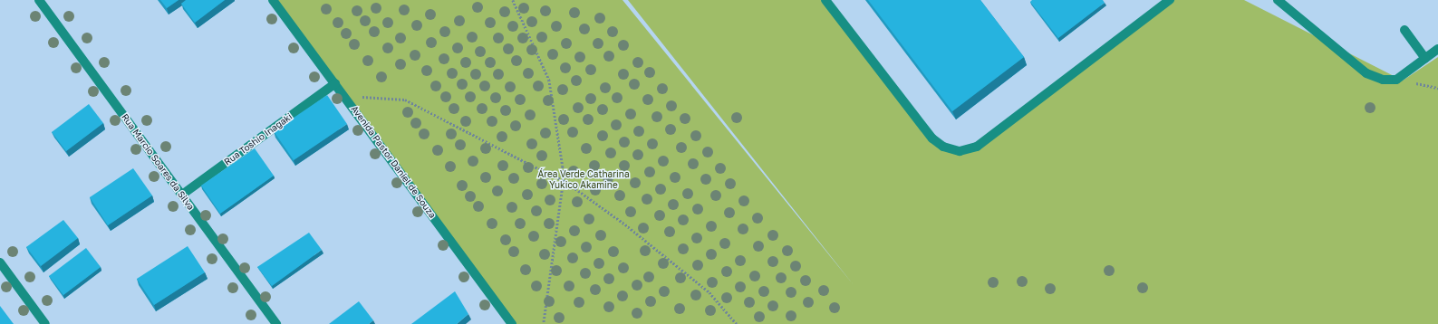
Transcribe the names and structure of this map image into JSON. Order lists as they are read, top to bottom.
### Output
{
  "streets": {
    "street": ["Rua Toshio Inagaki", "Rua Marcio Soares da Silva", "Avenida Pastor Daniel de Souza"]
  },
  "crossings": [
    ["Rua Toshio Inagaki", "Rua Marcio Soares da Silva"],
    ["Rua Toshio Inagaki", "Avenida Pastor Daniel de Souza"]
  ],
  "parks": ["Área Verde Catharina Yukico Akamine"]
}
